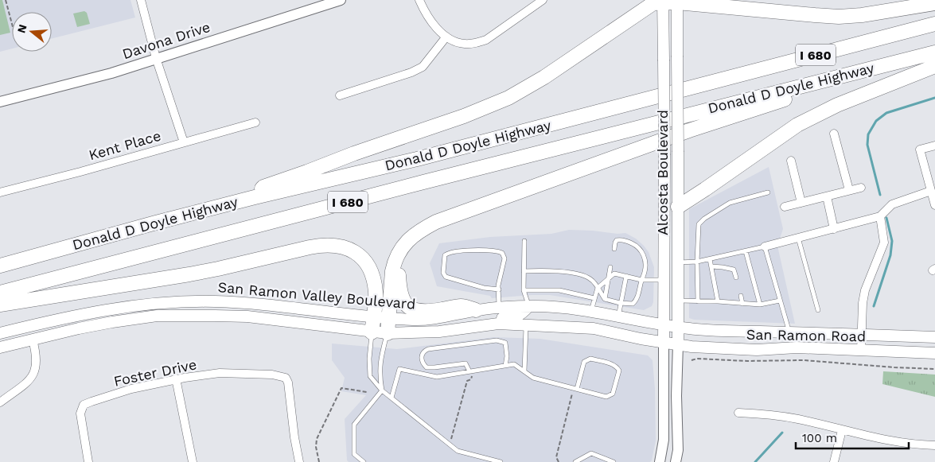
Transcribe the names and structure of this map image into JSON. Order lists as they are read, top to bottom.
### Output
{
  "streets": {
    "highway": ["I 680", "Donald D Doyle Highway"],
    "main road": ["Alcosta Boulevard", "San Ramon Valley Boulevard", "San Ramon Road"],
    "street": ["Davona Drive", "Kent Place", "Foster Drive"]
  },
  "crossings": [
    ["Alcosta Boulevard", "San Ramon Valley Boulevard"],
    ["Alcosta Boulevard", "San Ramon Road"],
    ["San Ramon Valley Boulevard", "San Ramon Road"]
  ],
  "scale_bar": "100 m",
  "north": "left"
}
